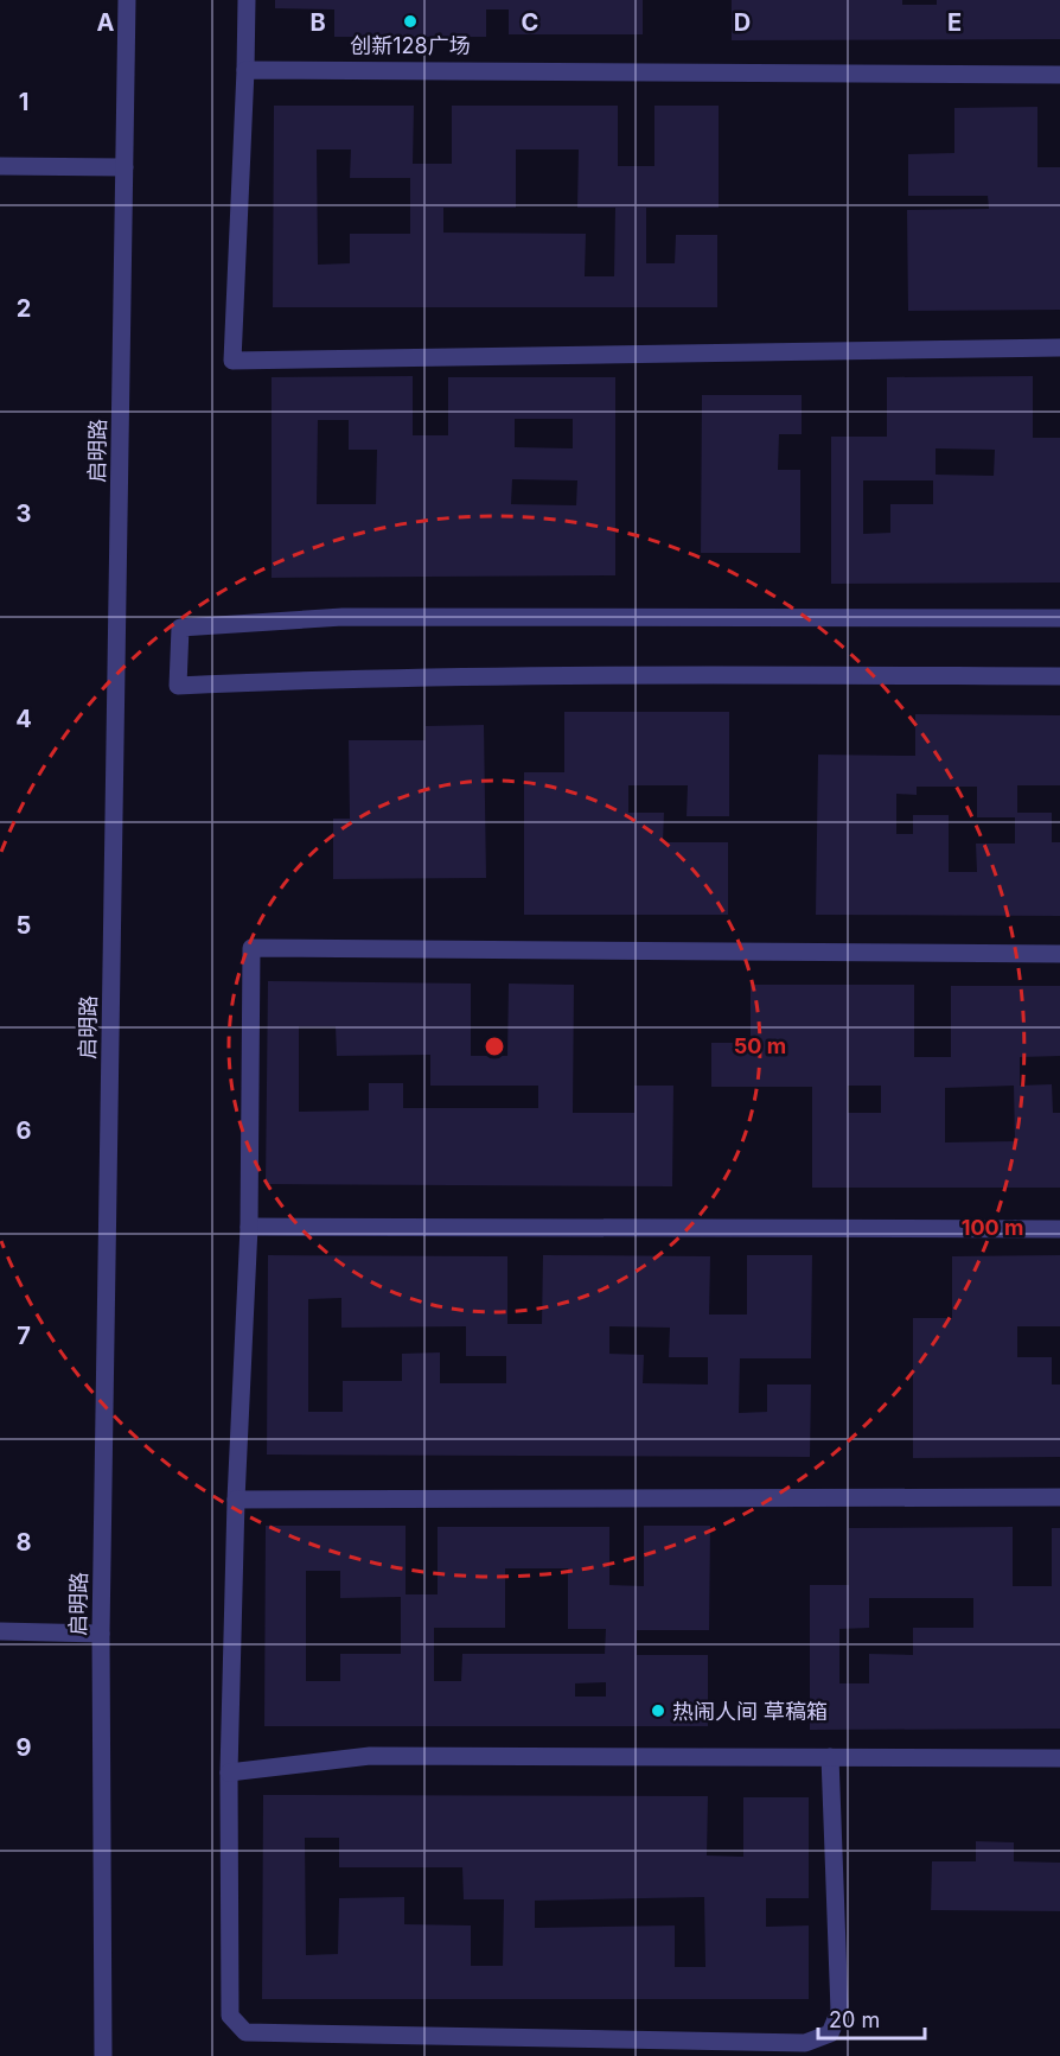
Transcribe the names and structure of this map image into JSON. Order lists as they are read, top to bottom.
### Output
{
  "streets": {
    "street": ["启明路"]
  },
  "places": ["创新128广场", "热闹人间 草稿箱"],
  "scale_bar": "20 m",
  "grid": {
    "columns": [
      "A",
      "B",
      "C",
      "D",
      "E"
    ],
    "rows": [
      "1",
      "2",
      "3",
      "4",
      "5",
      "6",
      "7",
      "8",
      "9"
    ]
  },
  "rings": ["50 m", "100 m"]
}
